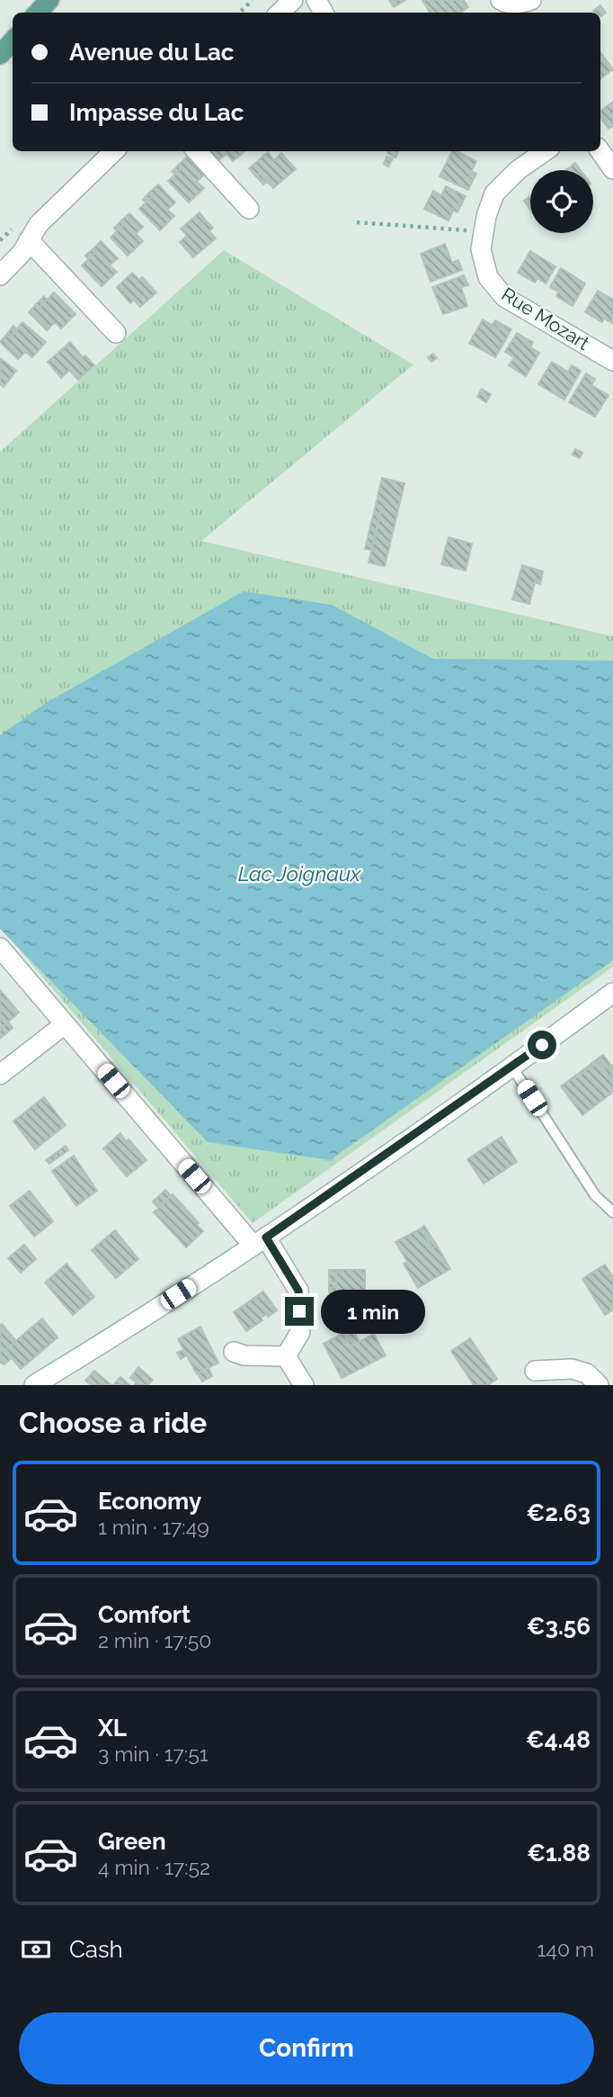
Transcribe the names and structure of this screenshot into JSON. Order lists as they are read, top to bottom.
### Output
{
  "streets": {
    "street": ["Rue Mozart"]
  },
  "water": ["Lac Joignaux"],
  "page": {
    "banner": ["Avenue du Lac", "Impasse du Lac"],
    "bubble": "1 min",
    "heading": "Choose a ride",
    "list": [
      {
        "name": "Economy",
        "note": "1 min · 17:49",
        "value": "€2.63"
      },
      {
        "name": "Comfort",
        "note": "2 min · 17:50",
        "value": "€3.56"
      },
      {
        "name": "XL",
        "note": "3 min · 17:51",
        "value": "€4.48"
      },
      {
        "name": "Green",
        "note": "4 min · 17:52",
        "value": "€1.88"
      }
    ],
    "pay": ["Cash", "140 m"],
    "buttons": "Confirm"
  }
}
